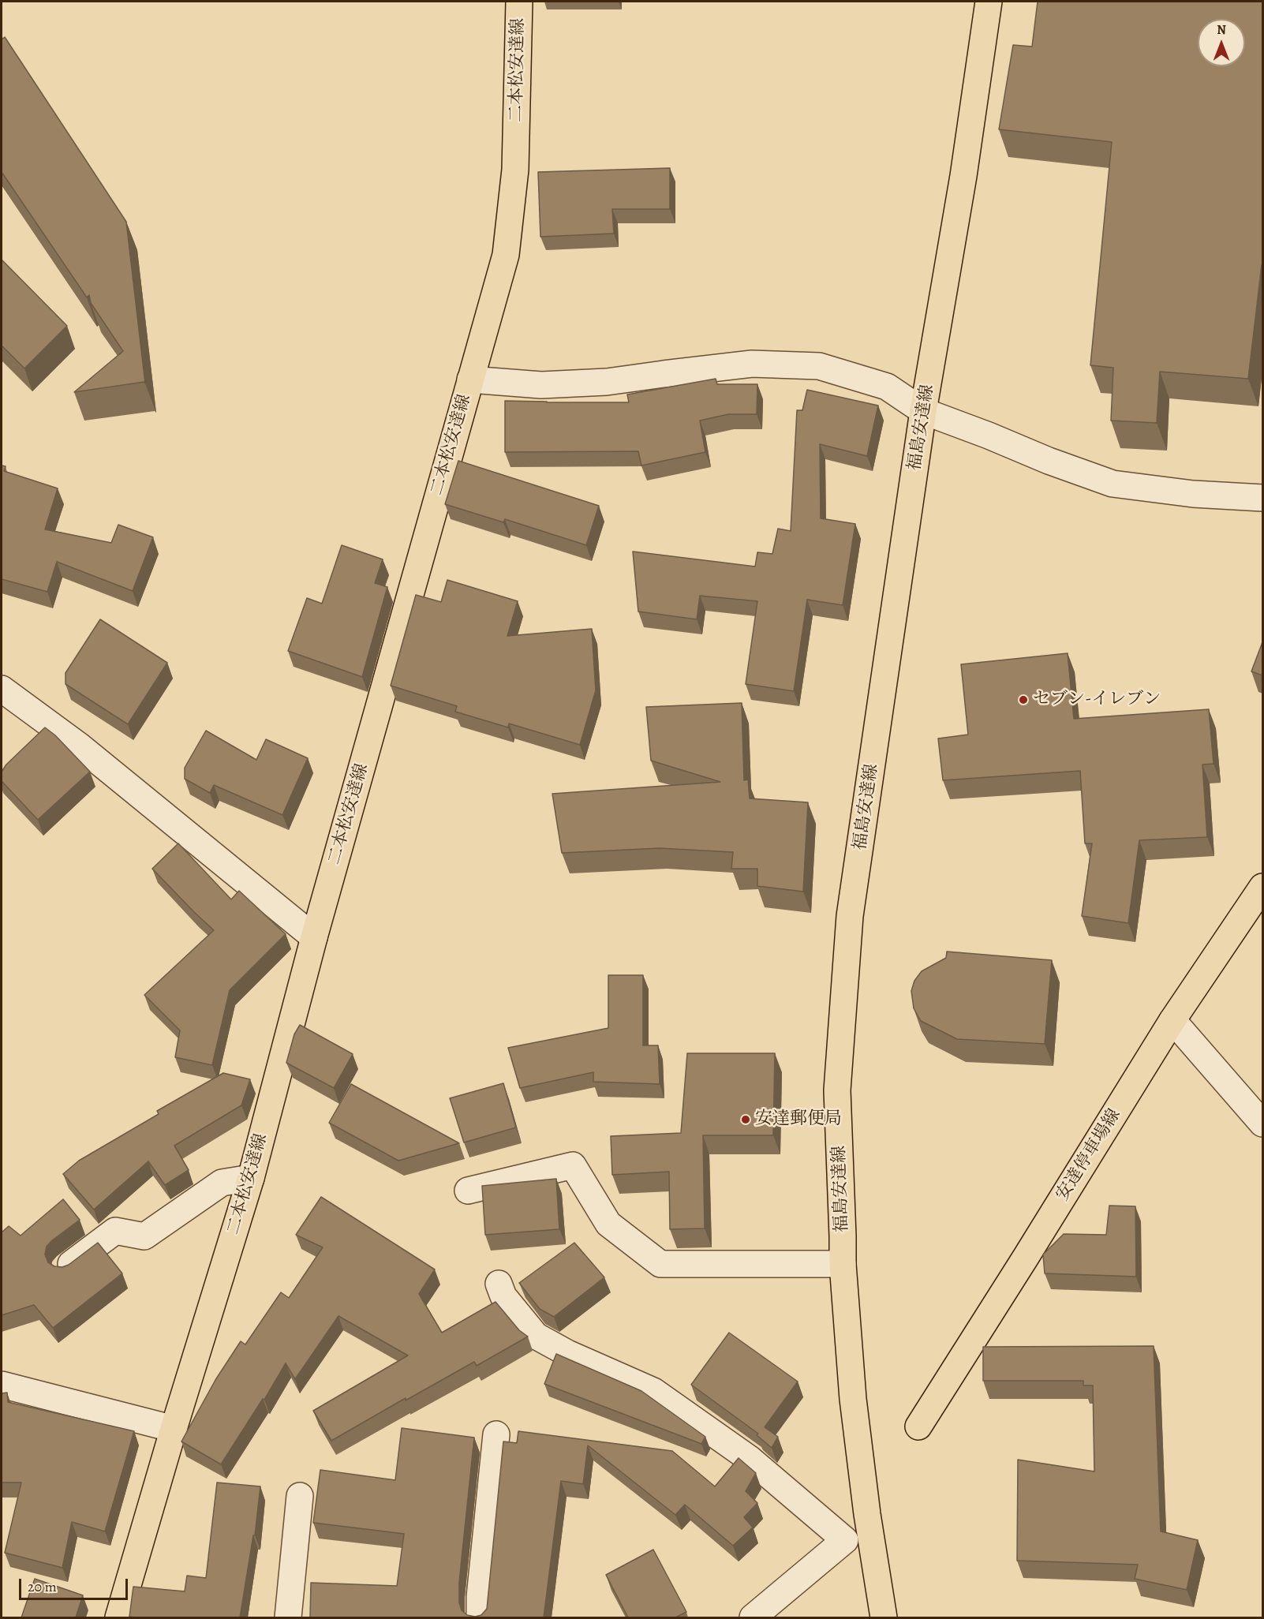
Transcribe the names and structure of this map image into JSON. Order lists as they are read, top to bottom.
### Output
{
  "streets": {
    "main road": ["二本松安達線", "福島安達線", "安達停車場線"]
  },
  "places": ["セブン-イレブン", "安達郵便局"],
  "scale_bar": "20 m",
  "north": "top"
}
